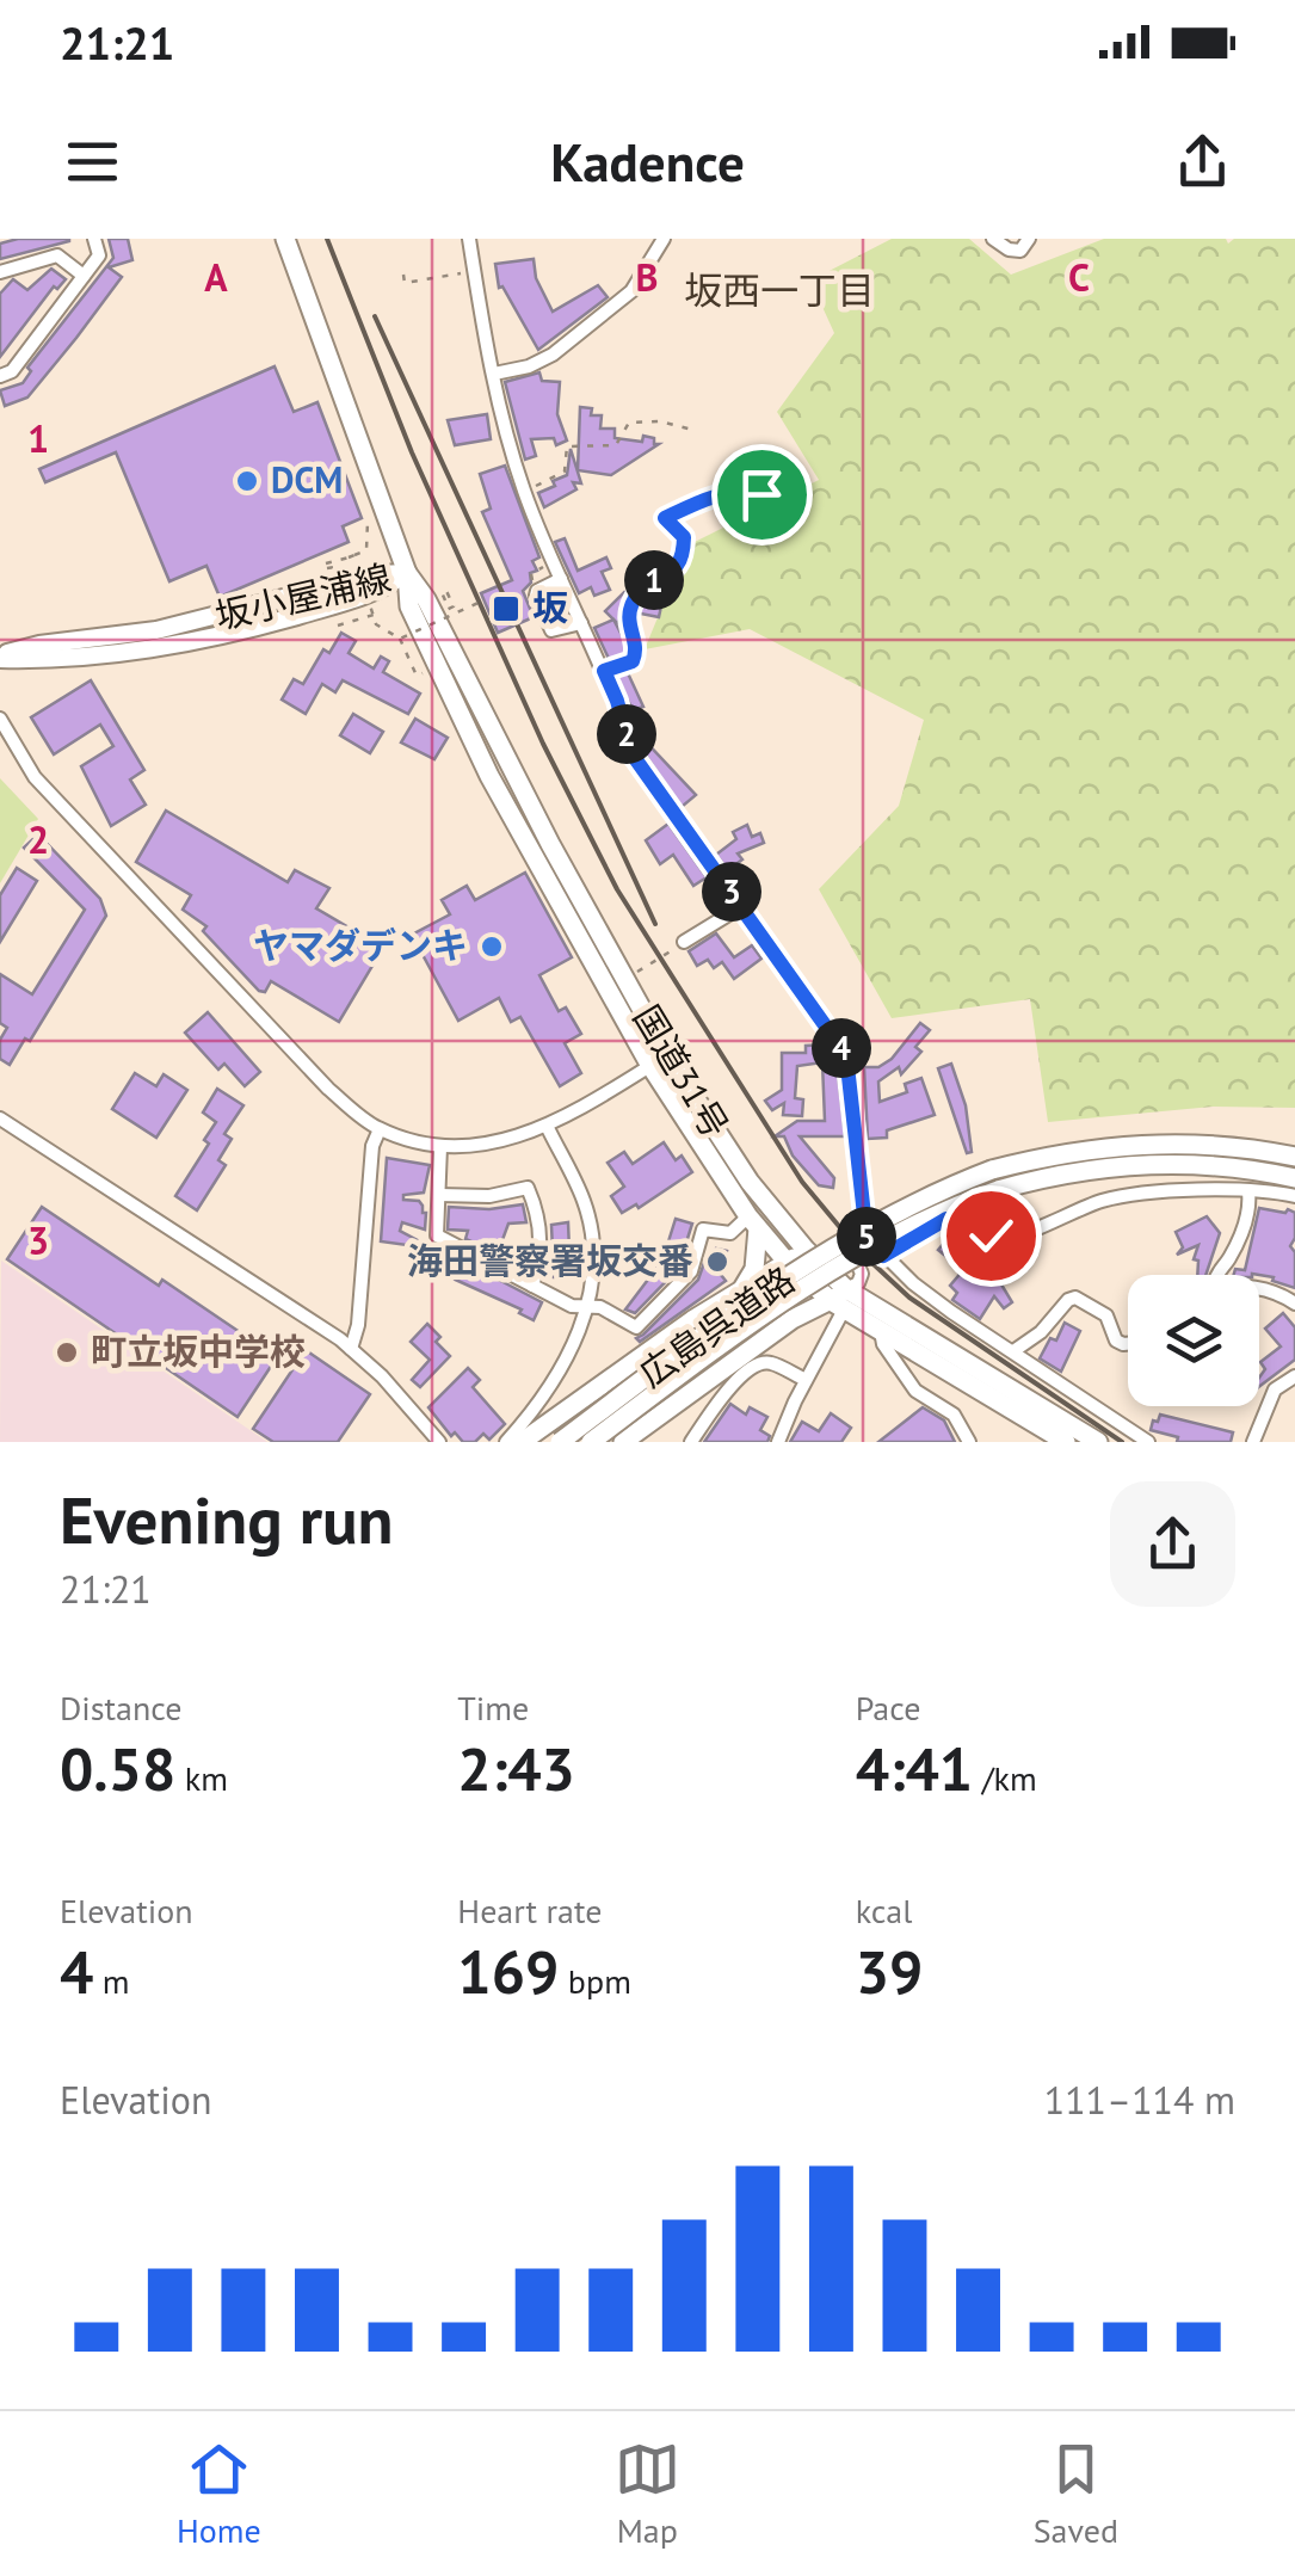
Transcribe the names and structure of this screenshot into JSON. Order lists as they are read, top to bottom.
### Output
{
  "streets": {
    "highway": ["国道31号", "広島呉道路"],
    "main road": ["坂小屋浦線"]
  },
  "crossings": [
    ["坂小屋浦線", "国道31号"]
  ],
  "districts": ["坂西一丁目"],
  "places": {
    "other": [
      "DCM",
      "ヤマダデンキ",
      "海田警察署坂交番",
      "町立坂中学校"
    ],
    "transit": ["坂"]
  },
  "page": {
    "status": "21:21",
    "header": "Kadence",
    "pins": [
      "1",
      "2",
      "3",
      "4",
      "5"
    ],
    "heading": ["Evening run", "21:21"],
    "stats": [
      ["Distance", "0.58 km"],
      ["Time", "2:43"],
      ["Pace", "4:41 /km"],
      ["Elevation", "4 m"],
      ["Heart rate", "169 bpm"],
      ["kcal", "39"]
    ],
    "chart": ["Elevation", "111–114 m"],
    "tabs": ["Home", "Map", "Saved"]
  },
  "grid": {
    "columns": ["A", "B", "C"],
    "rows": ["1", "2", "3"]
  }
}
